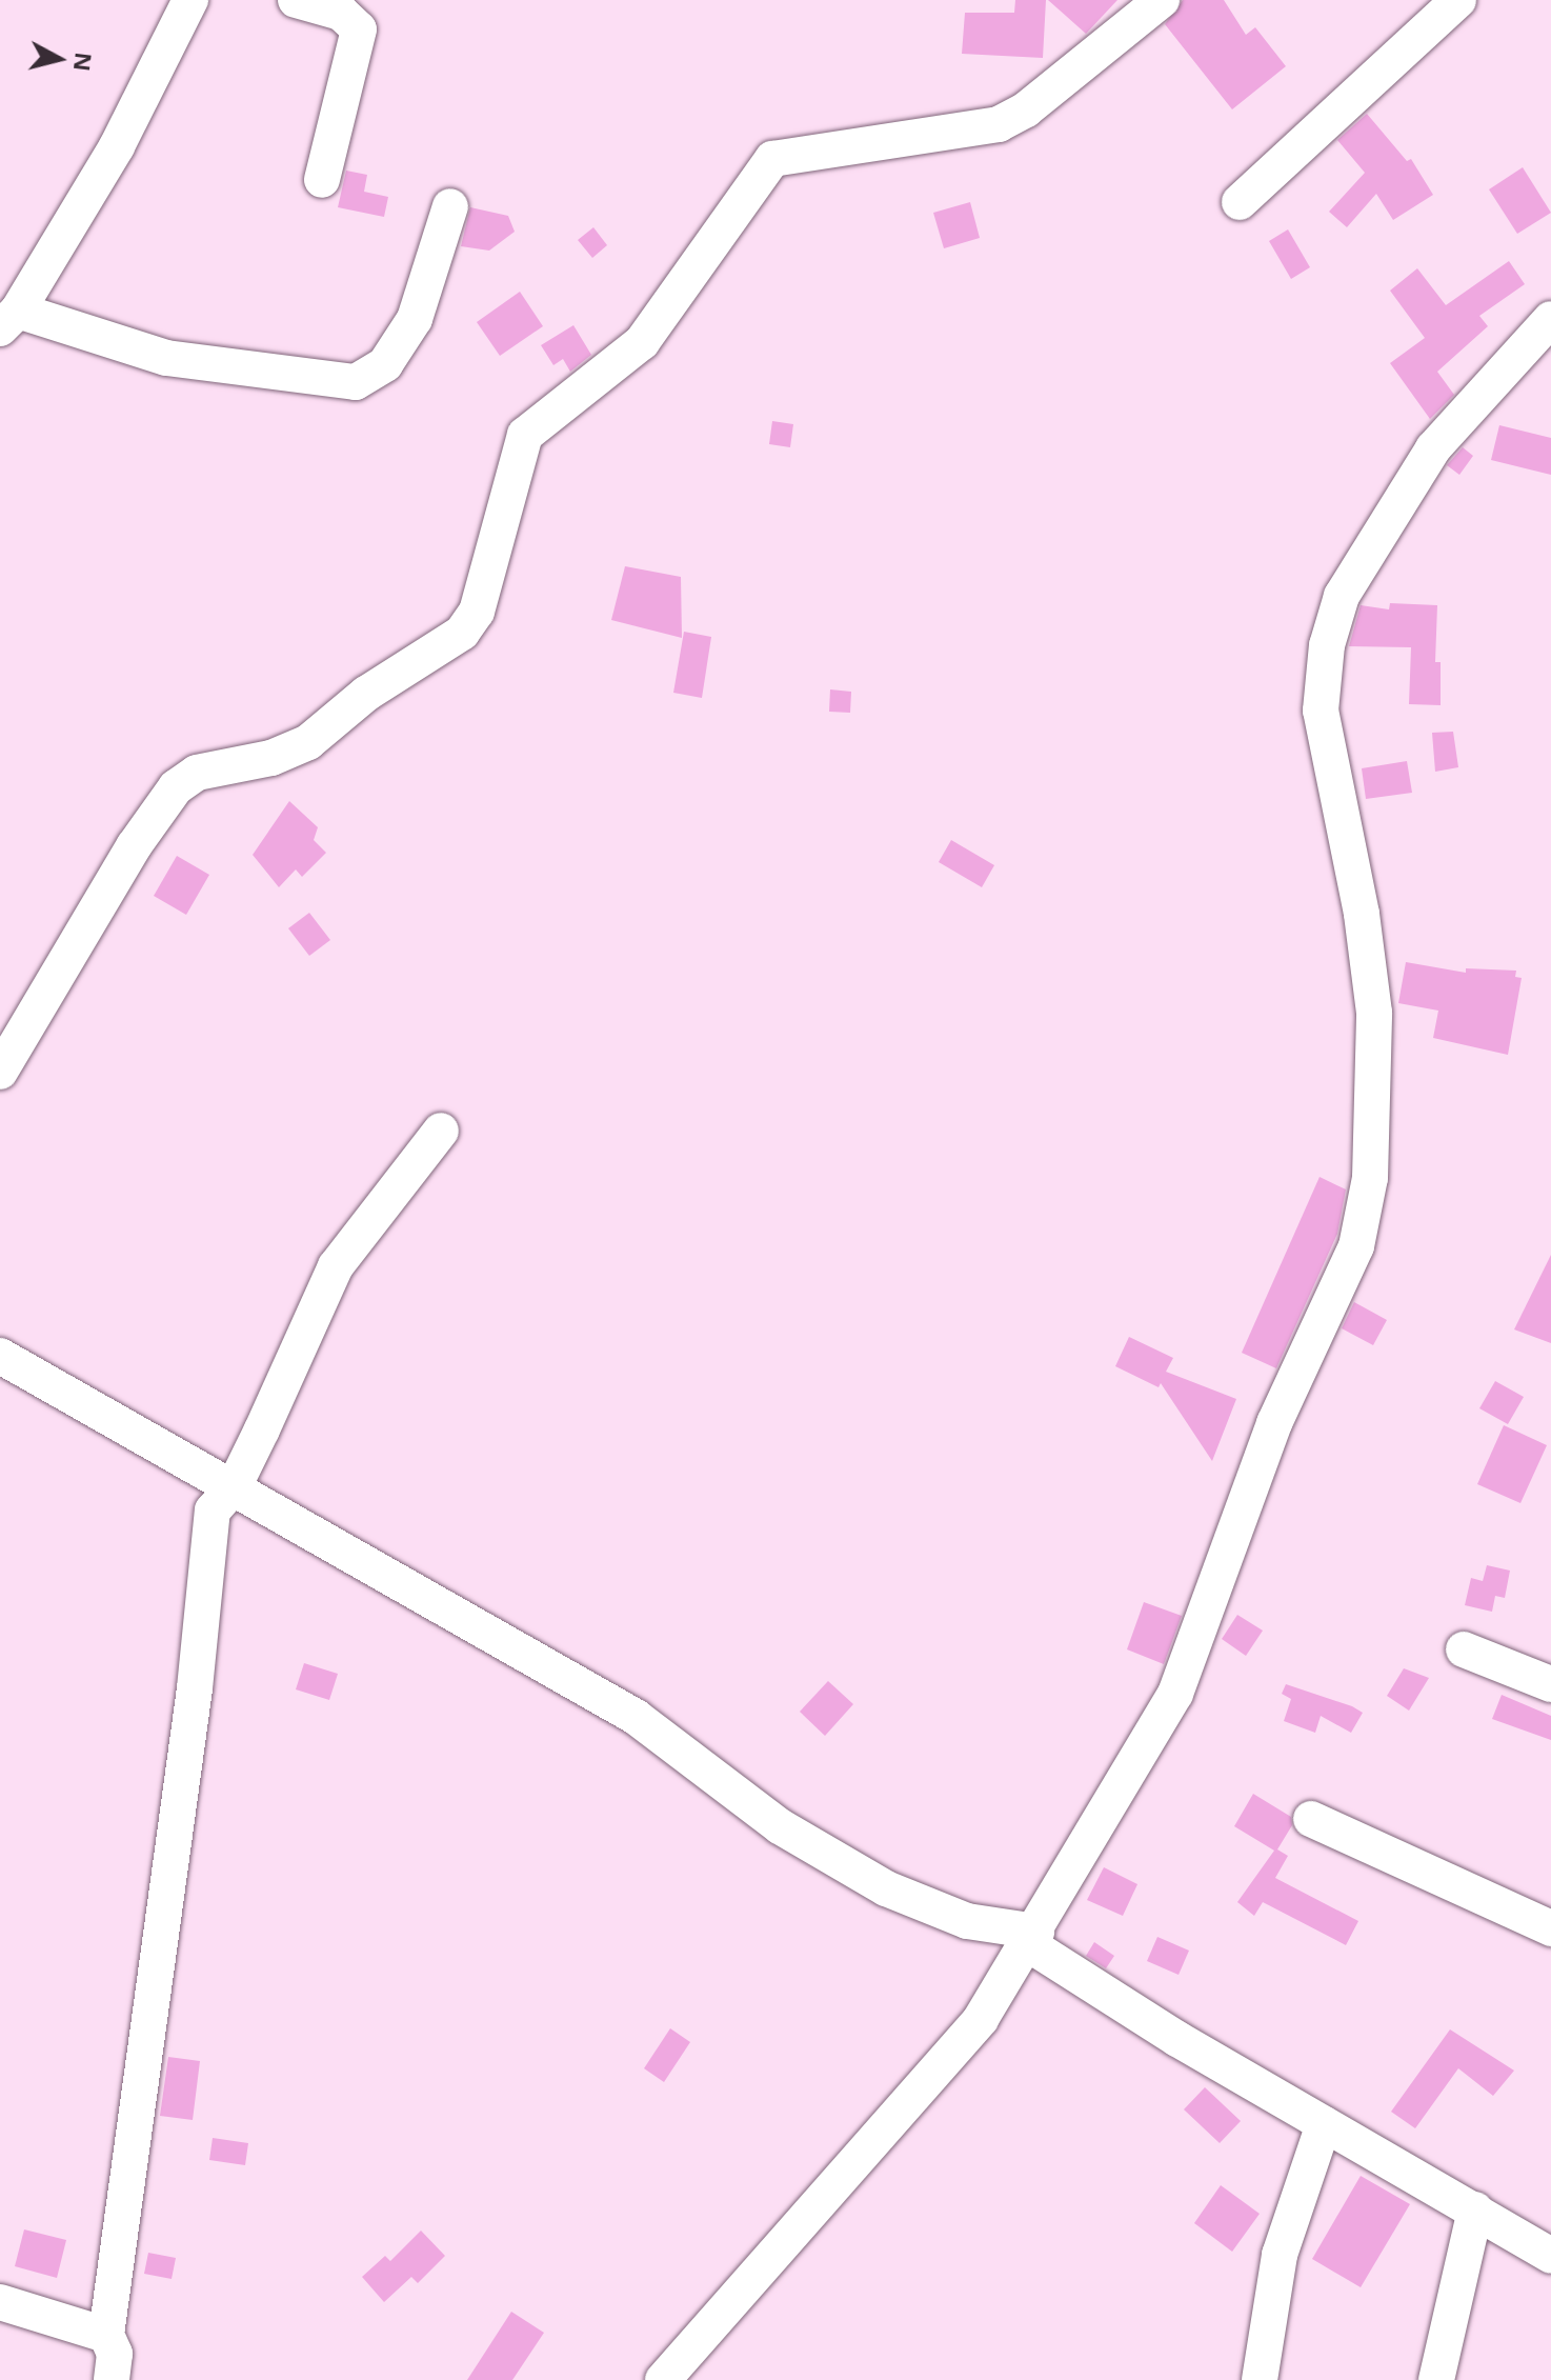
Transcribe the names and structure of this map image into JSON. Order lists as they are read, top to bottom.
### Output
{
  "north": "right"
}
